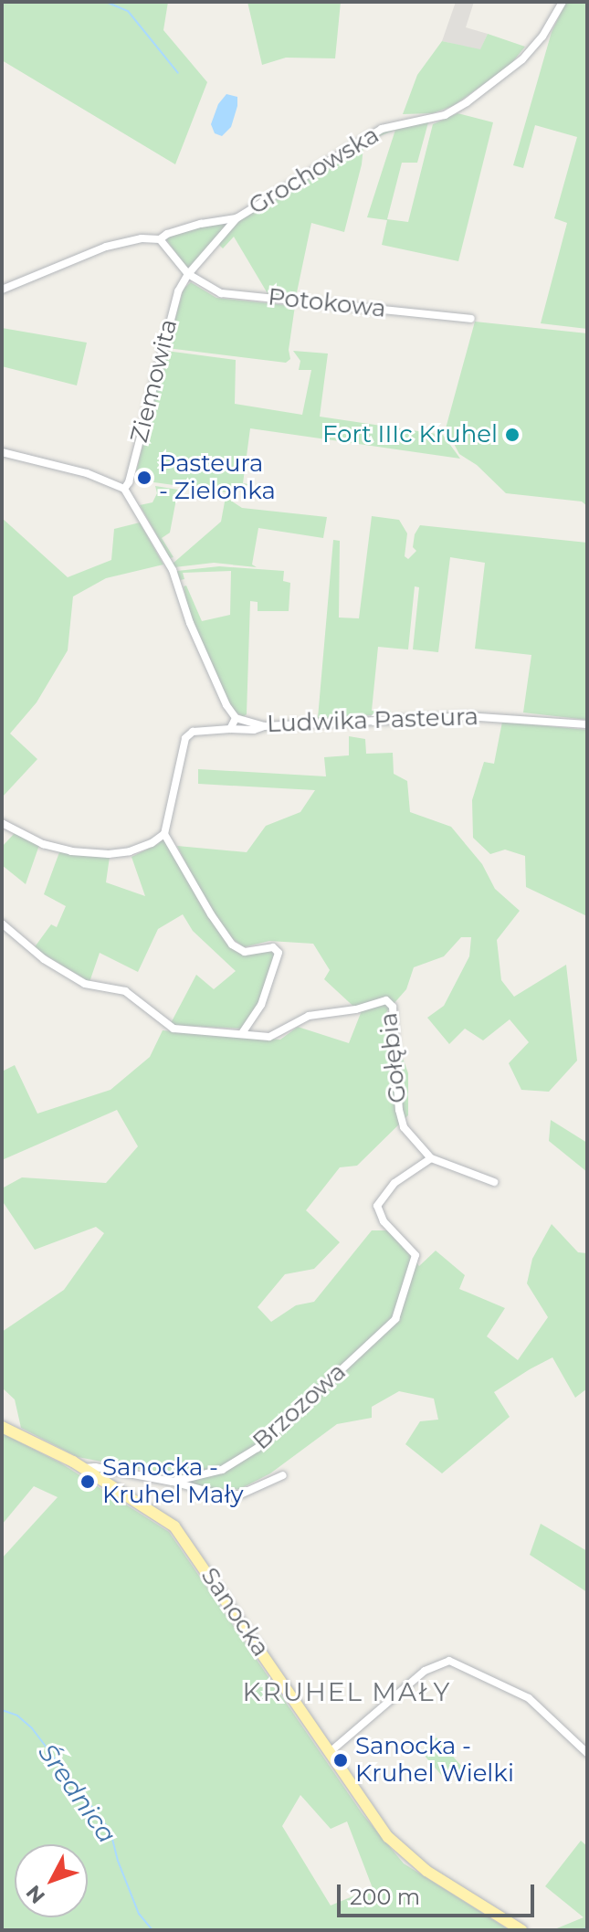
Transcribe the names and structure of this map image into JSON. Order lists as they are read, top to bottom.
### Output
{
  "streets": {
    "main road": ["Sanocka"],
    "street": [
      "Grochowska",
      "Potokowa",
      "Ziemowita",
      "Ludwika Pasteura",
      "Gołębia",
      "Brzozowa"
    ]
  },
  "crossings": [
    ["Grochowska", "Potokowa"],
    ["Grochowska", "Ziemowita"],
    ["Potokowa", "Ziemowita"],
    ["Ziemowita", "Ludwika Pasteura"],
    ["Gołębia", "Brzozowa"],
    ["Brzozowa", "Sanocka"]
  ],
  "districts": ["KRUHEL MAŁY"],
  "water": ["Średnica"],
  "places": [
    "Fort IIIc Kruhel",
    "Pasteura - Zielonka",
    "Sanocka - Kruhel Mały",
    "Sanocka - Kruhel Wielki"
  ],
  "scale_bar": "200 m",
  "north": "bottom left"
}
